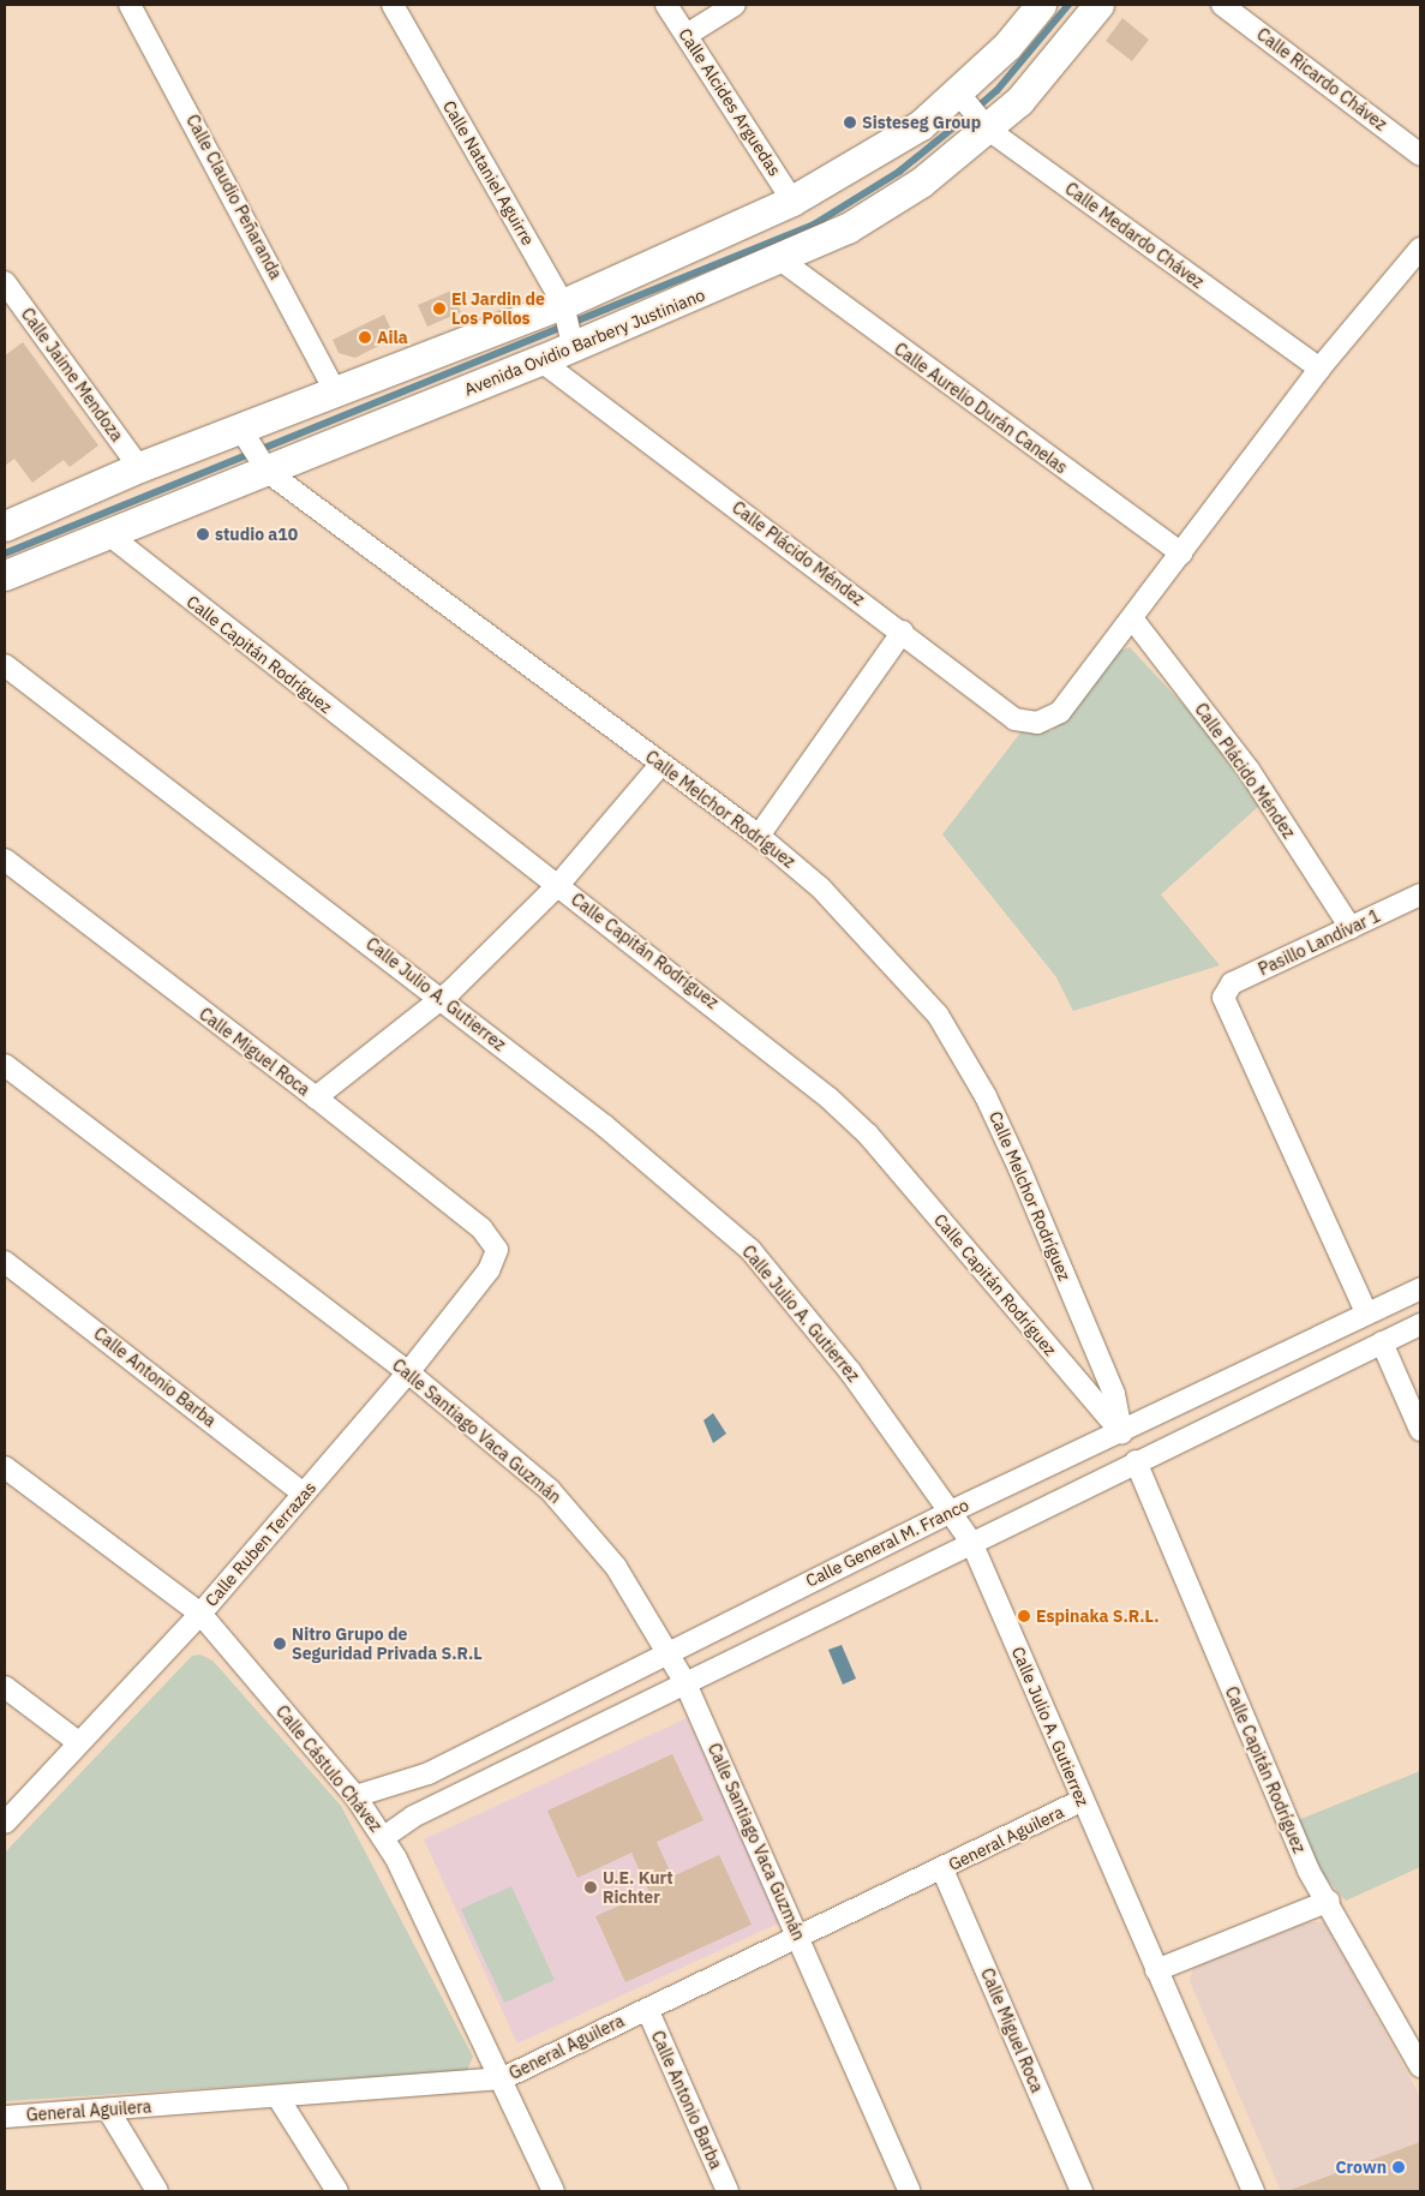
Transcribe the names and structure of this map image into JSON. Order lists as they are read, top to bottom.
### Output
{
  "streets": {
    "street": [
      "Calle Ricardo Chávez",
      "Calle Alcides Arguedas",
      "Calle Nataniel Aguirre",
      "Calle Claudio Peñaranda",
      "Calle Medardo Chávez",
      "Avenida Ovidio Barbery Justiniano",
      "Calle Jaime Mendoza",
      "Calle Aurelio Durán Canelas",
      "Calle Plácido Méndez",
      "Calle Capitán Rodríguez",
      "Calle Melchor Rodríguez",
      "Pasillo Landívar 1",
      "Calle Julio A. Gutierrez",
      "Calle Miguel Roca",
      "Calle Antonio Barba",
      "Calle Santiago Vaca Guzmán",
      "Calle General M. Franco",
      "Calle Ruben Terrazas",
      "Calle Cástulo Chávez",
      "General Aguilera"
    ]
  },
  "crossings": [
    ["Calle Alcides Arguedas", "Avenida Ovidio Barbery Justiniano"],
    ["Calle Nataniel Aguirre", "Avenida Ovidio Barbery Justiniano"],
    ["Calle Claudio Peñaranda", "Avenida Ovidio Barbery Justiniano"],
    ["Calle Medardo Chávez", "Avenida Ovidio Barbery Justiniano"],
    ["Avenida Ovidio Barbery Justiniano", "Calle Jaime Mendoza"],
    ["Avenida Ovidio Barbery Justiniano", "Calle Aurelio Durán Canelas"],
    ["Avenida Ovidio Barbery Justiniano", "Calle Plácido Méndez"],
    ["Avenida Ovidio Barbery Justiniano", "Calle Capitán Rodríguez"],
    ["Avenida Ovidio Barbery Justiniano", "Calle Melchor Rodríguez"],
    ["Calle Plácido Méndez", "Pasillo Landívar 1"],
    ["Calle Capitán Rodríguez", "Calle Melchor Rodríguez"],
    ["Calle Capitán Rodríguez", "Calle General M. Franco"],
    ["Calle Melchor Rodríguez", "Calle General M. Franco"],
    ["Pasillo Landívar 1", "Calle General M. Franco"],
    ["Calle Julio A. Gutierrez", "Calle General M. Franco"],
    ["Calle Julio A. Gutierrez", "General Aguilera"],
    ["Calle Miguel Roca", "Calle Ruben Terrazas"],
    ["Calle Miguel Roca", "General Aguilera"],
    ["Calle Antonio Barba", "Calle Ruben Terrazas"],
    ["Calle Antonio Barba", "General Aguilera"],
    ["Calle Santiago Vaca Guzmán", "Calle General M. Franco"],
    ["Calle Santiago Vaca Guzmán", "Calle Ruben Terrazas"],
    ["Calle Santiago Vaca Guzmán", "General Aguilera"],
    ["Calle General M. Franco", "Calle Cástulo Chávez"],
    ["Calle Ruben Terrazas", "Calle Cástulo Chávez"],
    ["Calle Cástulo Chávez", "General Aguilera"]
  ],
  "places": [
    "Sisteseg Group",
    "El Jardin de Los Pollos",
    "Aila",
    "studio a10",
    "Espinaka S.R.L.",
    "Nitro Grupo de Seguridad Privada S.R.L",
    "U.E. Kurt Richter",
    "Crown"
  ]
}
